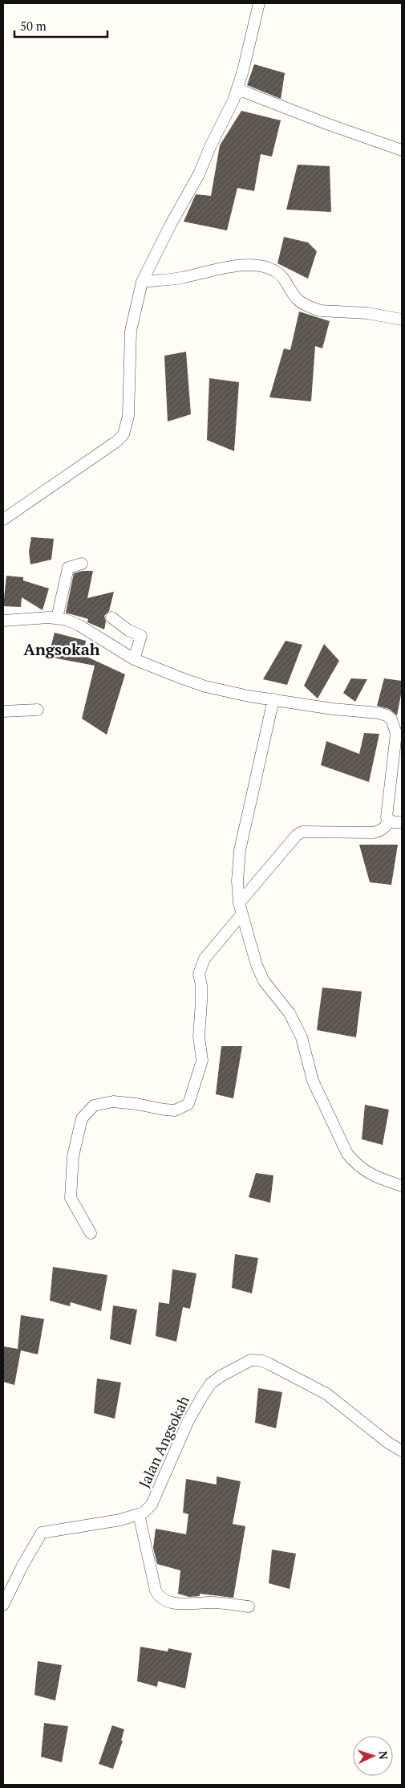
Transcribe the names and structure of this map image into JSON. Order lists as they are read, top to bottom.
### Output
{
  "streets": {
    "street": ["Jalan Angsokah"]
  },
  "districts": ["Angsokah"],
  "scale_bar": "50 m",
  "north": "right"
}
